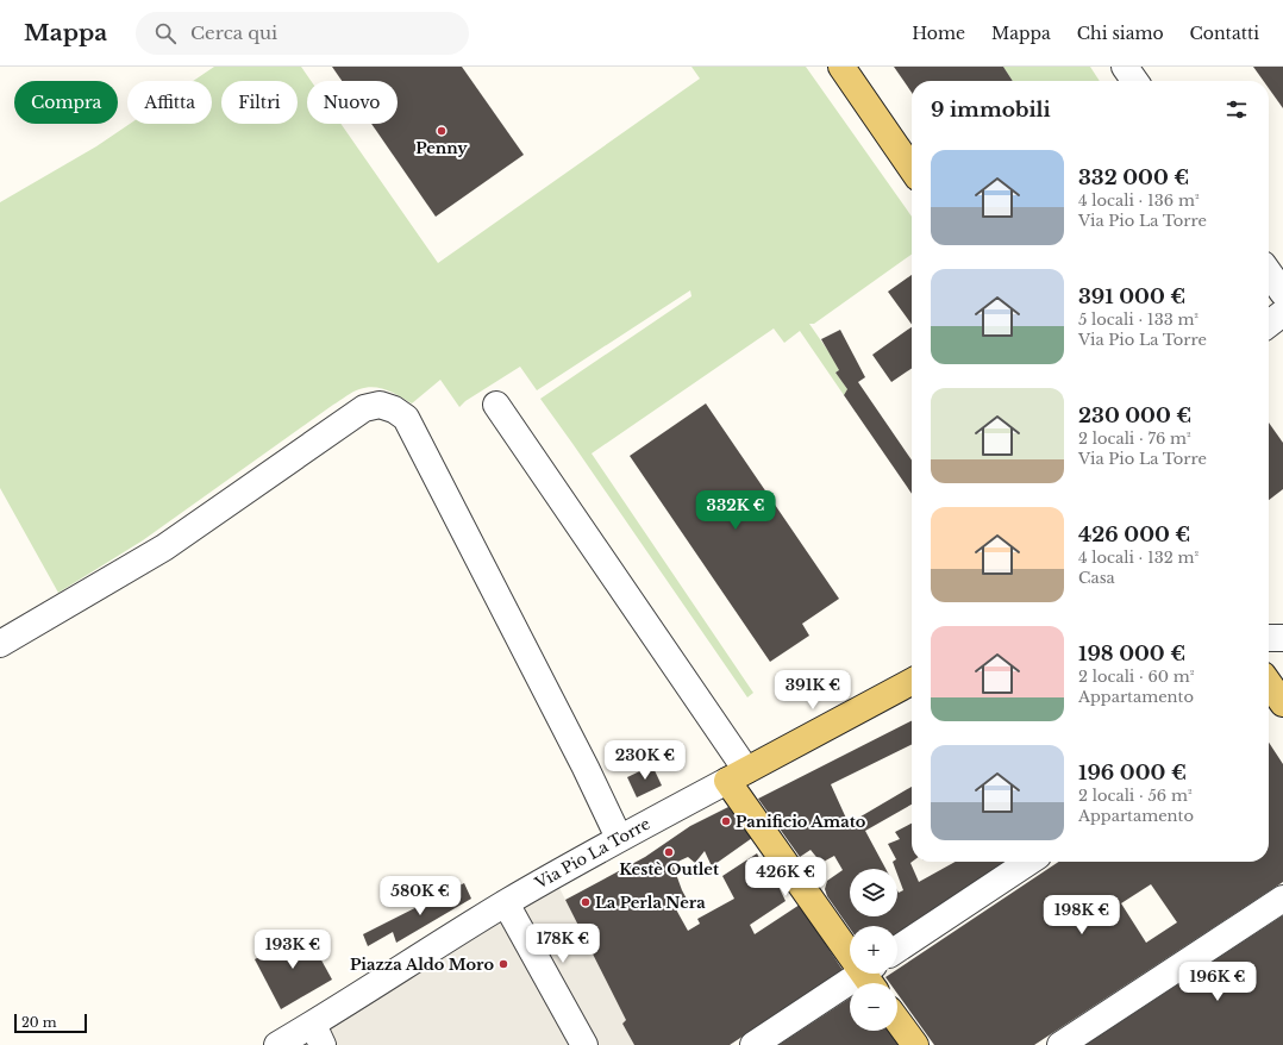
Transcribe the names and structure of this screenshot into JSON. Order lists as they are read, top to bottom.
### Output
{
  "streets": {
    "main road": ["Via Pio La Torre"]
  },
  "places": [
    "Penny",
    "Panificio Amato",
    "Kestè Outlet",
    "La Perla Nera",
    "Piazza Aldo Moro"
  ],
  "scale_bar": "20 m",
  "page": {
    "header": "Mappa",
    "search": "Cerca qui",
    "nav": [
      "Home",
      "Mappa",
      "Chi siamo",
      "Contatti"
    ],
    "chip": [
      "Compra",
      "Affitta",
      "Filtri",
      "Nuovo"
    ],
    "heading": "9 immobili",
    "list": [
      {
        "name": "332 000 €",
        "note": "4 locali · 136 m² · Via Pio La Torre"
      },
      {
        "name": "391 000 €",
        "note": "5 locali · 133 m² · Via Pio La Torre"
      },
      {
        "name": "230 000 €",
        "note": "2 locali · 76 m² · Via Pio La Torre"
      },
      {
        "name": "426 000 €",
        "note": "4 locali · 132 m² · Casa"
      },
      {
        "name": "198 000 €",
        "note": "2 locali · 60 m² · Appartamento"
      },
      {
        "name": "196 000 €",
        "note": "2 locali · 56 m² · Appartamento"
      }
    ],
    "price": [
      "332K €",
      "391K €",
      "230K €",
      "426K €",
      "580K €",
      "198K €",
      "178K €",
      "193K €",
      "196K €"
    ],
    "map_buttons": ["+", "−"],
    "scale": "20 m"
  }
}
